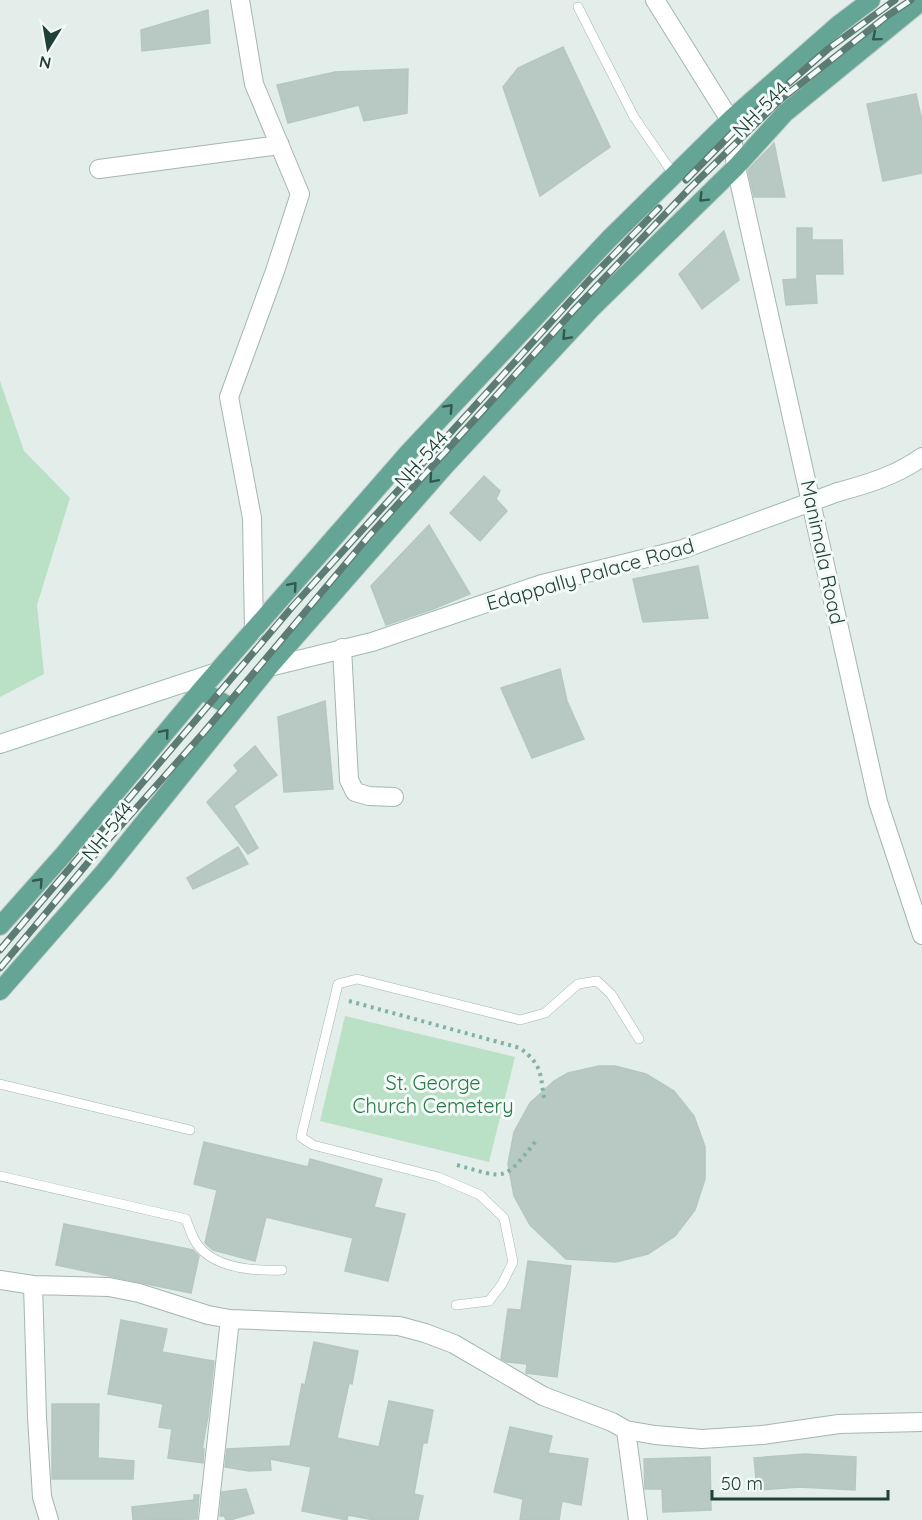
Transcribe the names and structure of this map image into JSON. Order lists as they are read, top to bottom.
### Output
{
  "streets": {
    "main road": ["NH-544"],
    "street": ["Manimala Road", "Edappally Palace Road"]
  },
  "crossings": [
    ["NH-544", "Manimala Road"],
    ["NH-544", "Edappally Palace Road"],
    ["Manimala Road", "Edappally Palace Road"]
  ],
  "parks": ["St. George Church Cemetery"],
  "scale_bar": "50 m",
  "north": "bottom"
}
